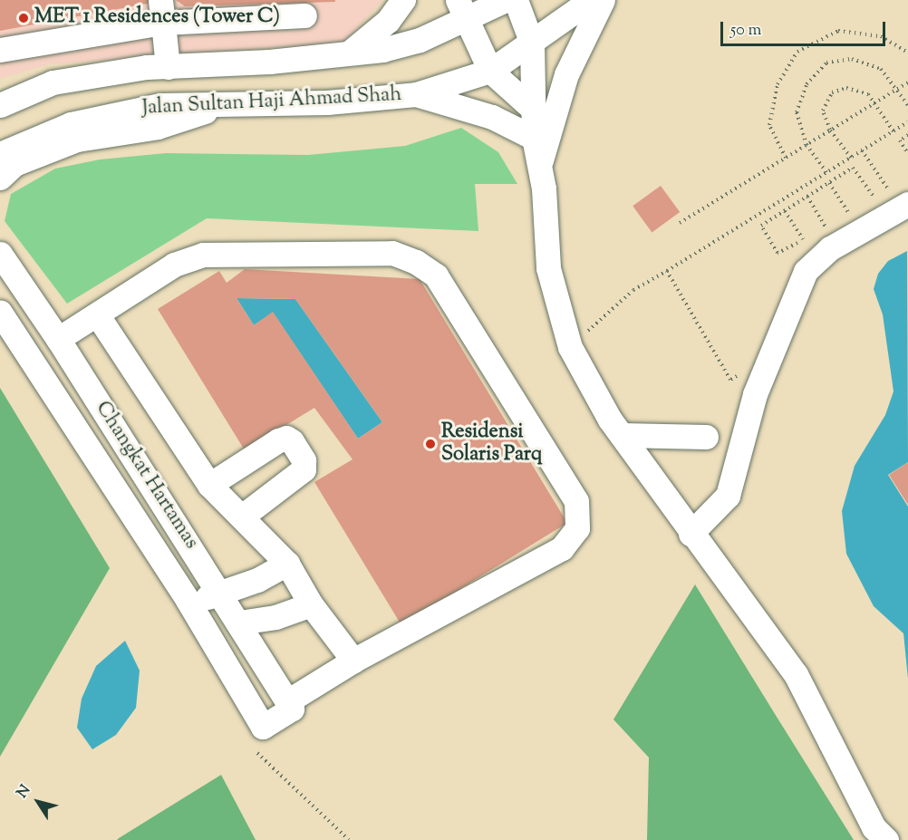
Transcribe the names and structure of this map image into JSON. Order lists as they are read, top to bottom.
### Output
{
  "streets": {
    "street": ["Jalan Sultan Haji Ahmad Shah", "Changkat Hartamas"]
  },
  "places": ["MET 1 Residences (Tower C)", "Residensi Solaris Parq"],
  "scale_bar": "50 m",
  "north": "top left"
}
